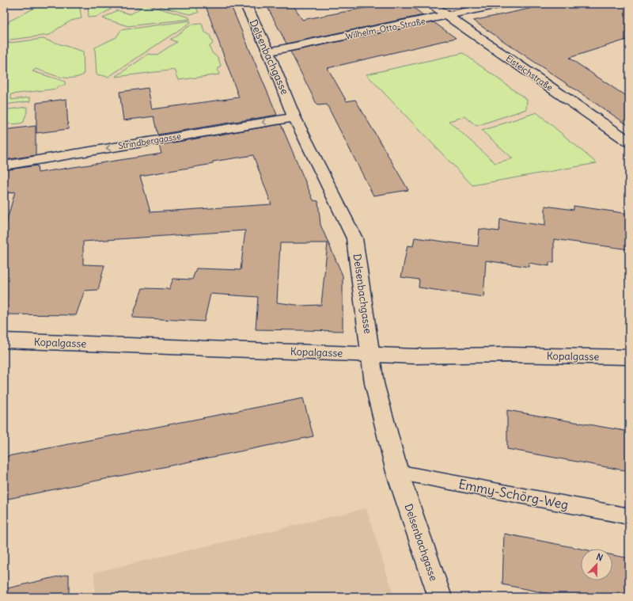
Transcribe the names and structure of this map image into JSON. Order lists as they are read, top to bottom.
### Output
{
  "streets": {
    "street": [
      "Wilhelm-Otto-Straße",
      "Delsenbachgasse",
      "Eisteichstraße",
      "Strindberggasse",
      "Kopalgasse"
    ],
    "lane": ["Emmy-Schörg-Weg"]
  },
  "crossings": [
    ["Wilhelm-Otto-Straße", "Delsenbachgasse"],
    ["Wilhelm-Otto-Straße", "Eisteichstraße"],
    ["Delsenbachgasse", "Strindberggasse"],
    ["Delsenbachgasse", "Kopalgasse"],
    ["Delsenbachgasse", "Emmy-Schörg-Weg"]
  ],
  "one_way": ["Strindberggasse"],
  "north": "top"
}
